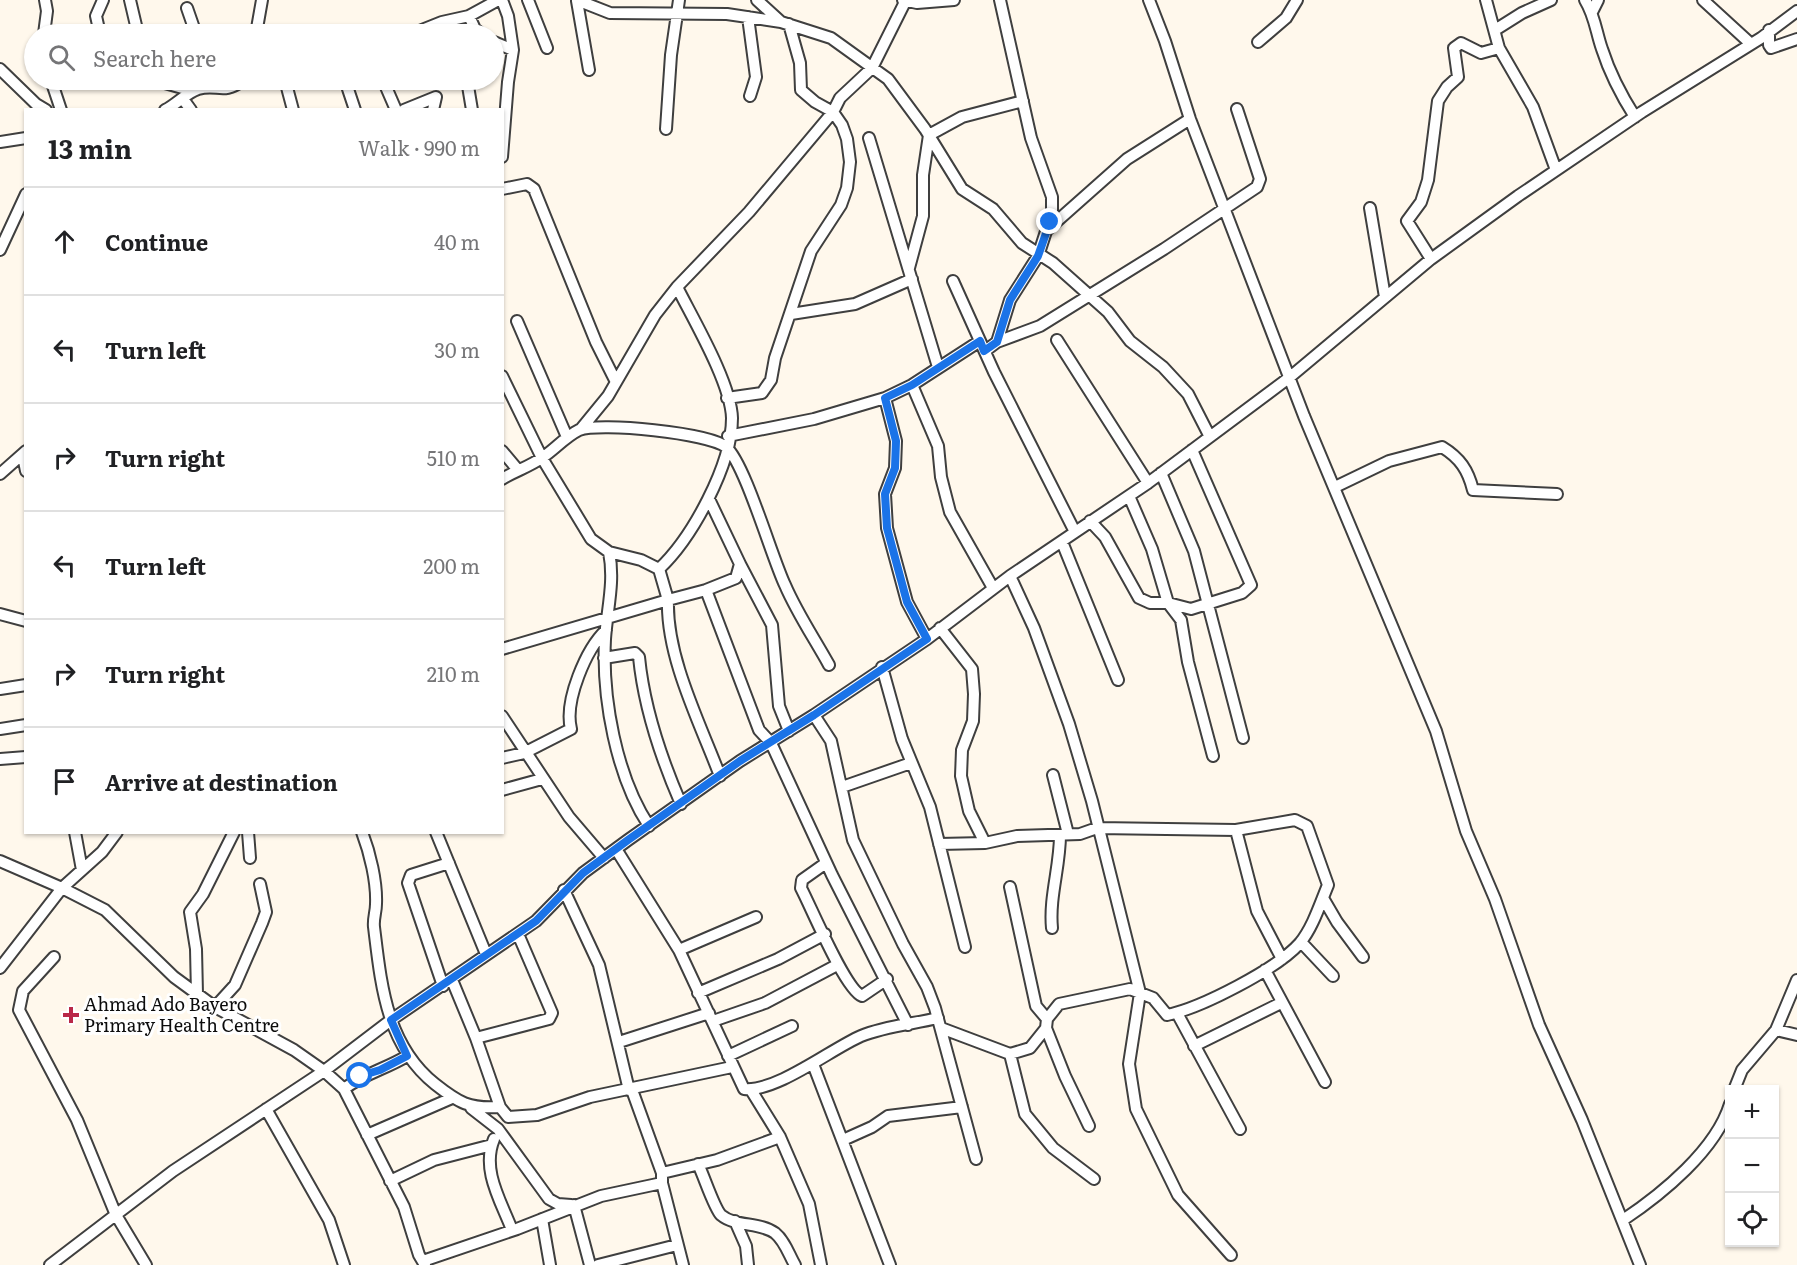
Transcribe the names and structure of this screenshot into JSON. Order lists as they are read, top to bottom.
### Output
{
  "places": {
    "health": ["Ahmad Ado Bayero Primary Health Centre"]
  },
  "page": {
    "search": "Search here",
    "heading": ["13 min", "Walk · 990 m"],
    "list": [
      ["Continue", "40 m"],
      ["Turn left", "30 m"],
      ["Turn right", "510 m"],
      ["Turn left", "200 m"],
      ["Turn right", "210 m"],
      "Arrive at destination"
    ],
    "map_buttons": ["+", "−"]
  }
}
